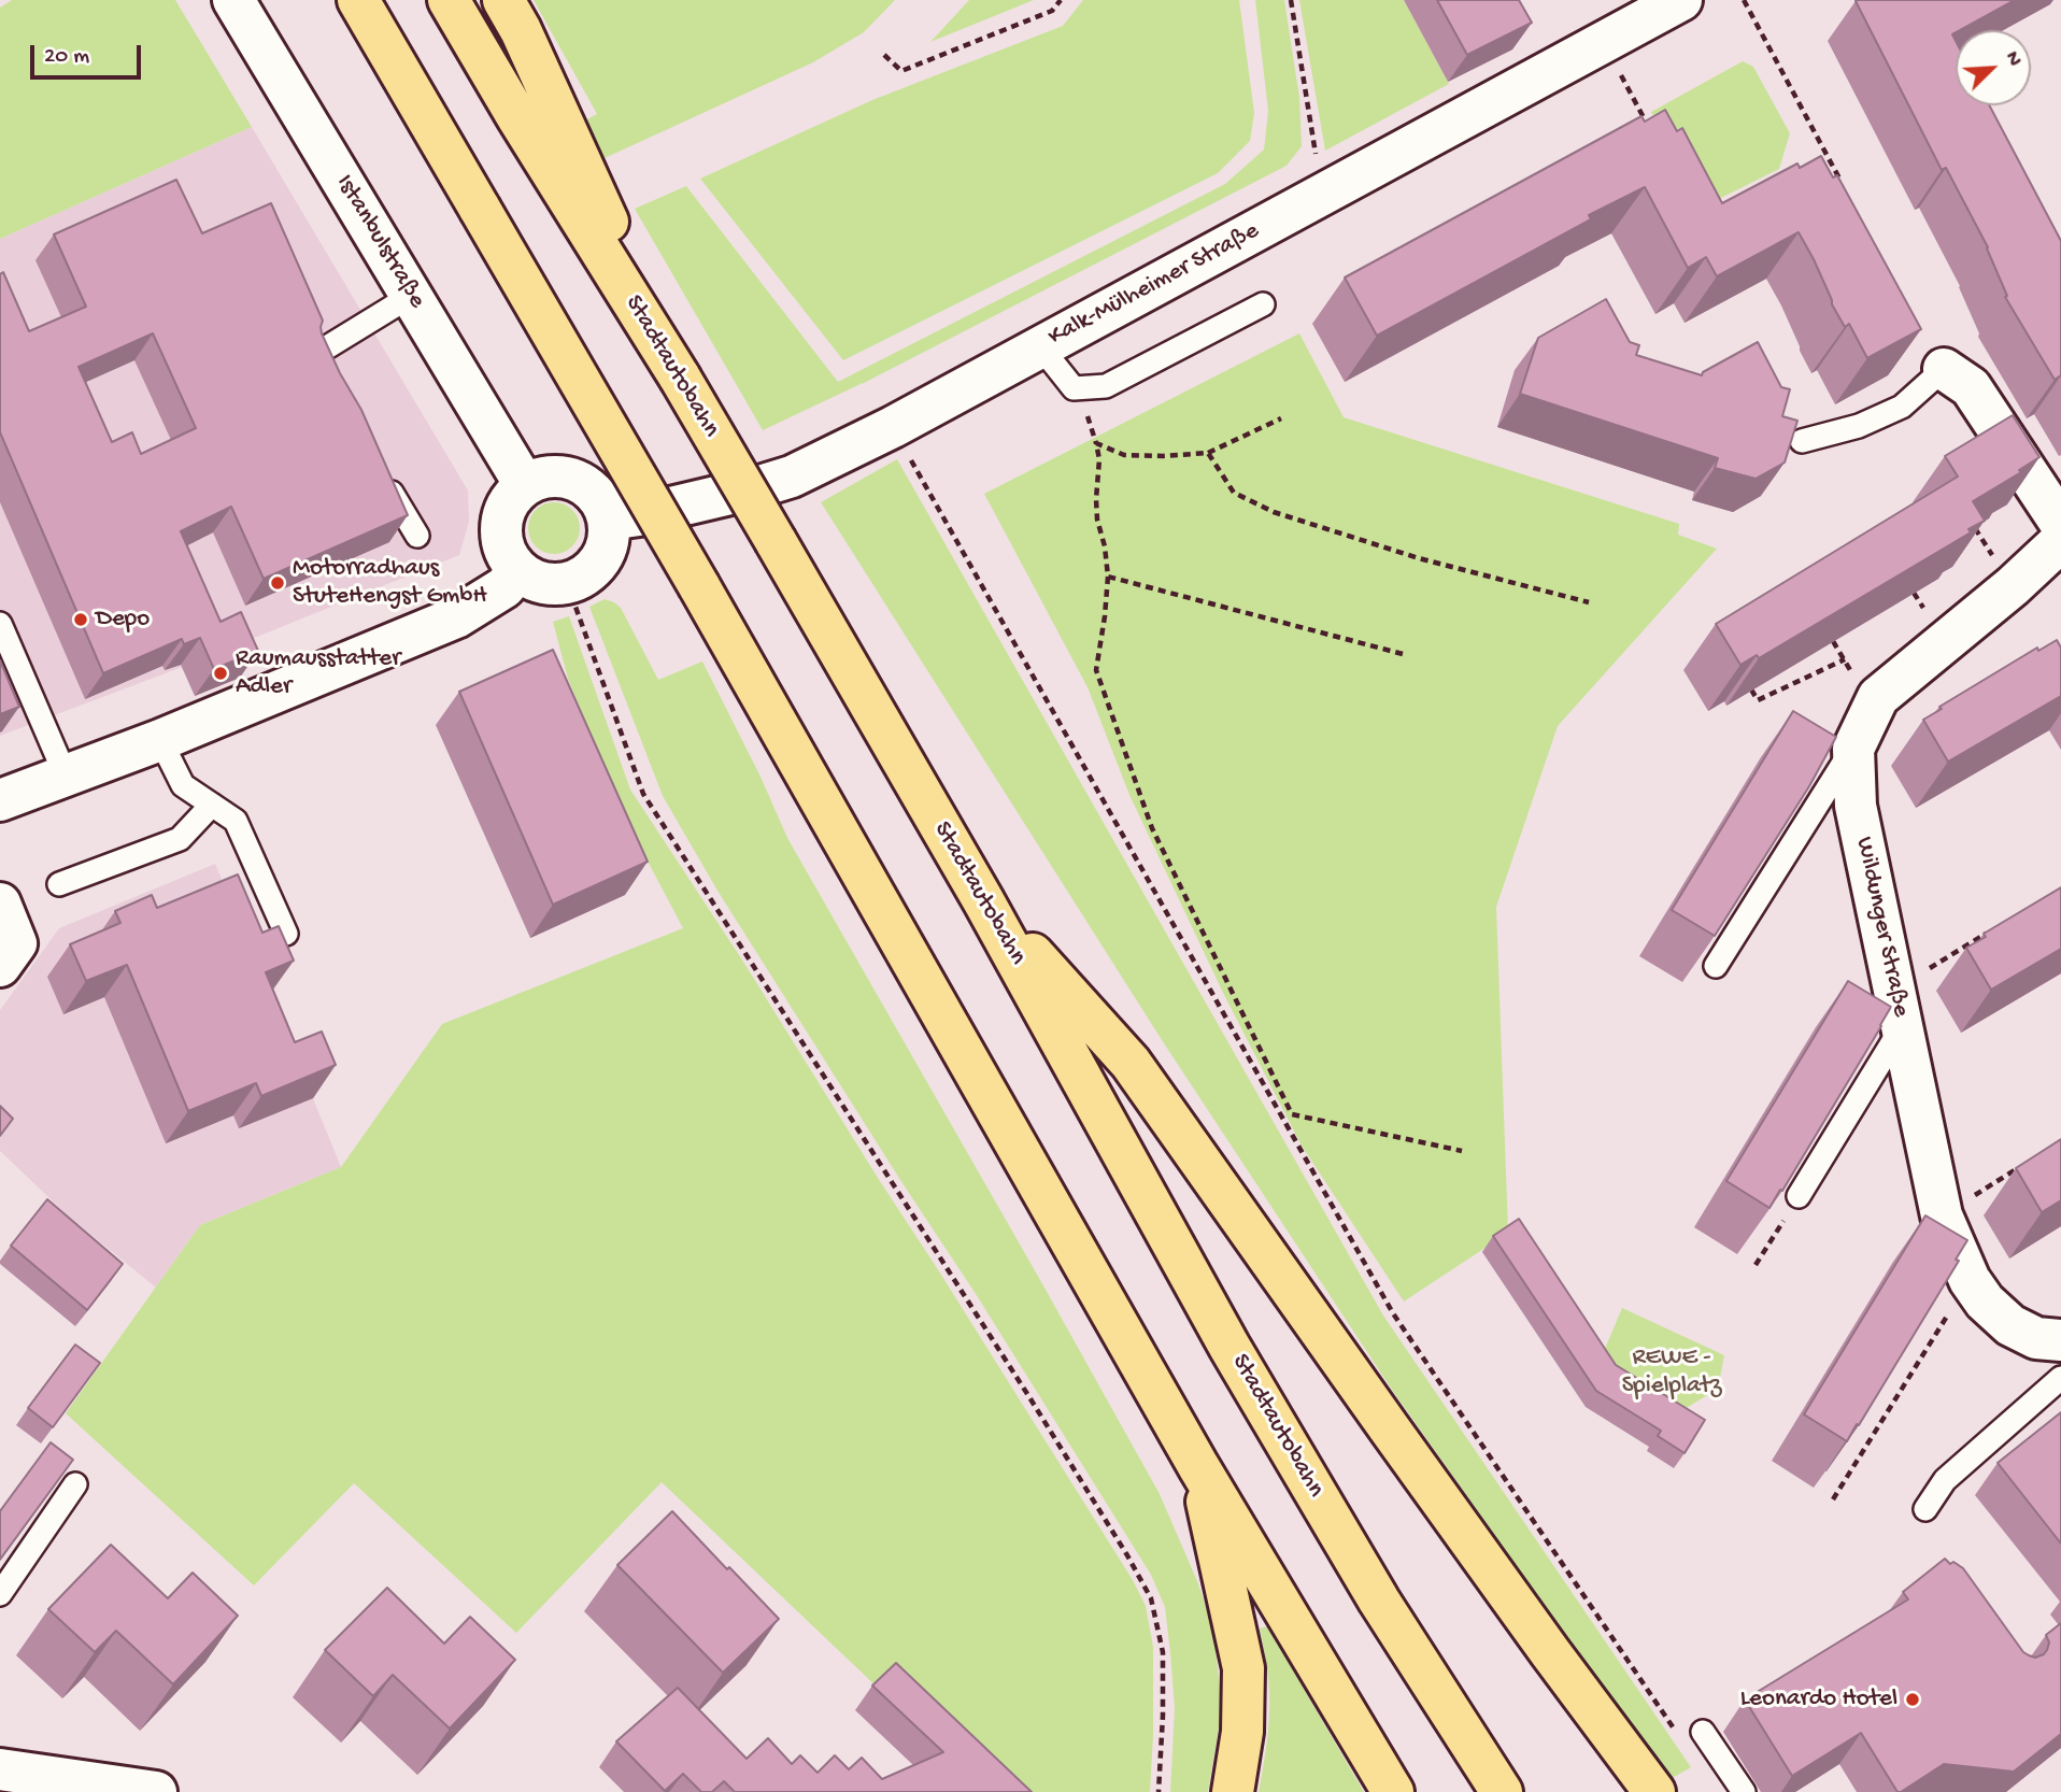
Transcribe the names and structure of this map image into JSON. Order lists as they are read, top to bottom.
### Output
{
  "streets": {
    "highway": ["Stadtautobahn"],
    "street": ["Istanbulstraße", "Kalk-Mülheimer Straße", "Wildunger Straße"]
  },
  "crossings": [
    ["Istanbulstraße", "Kalk-Mülheimer Straße"]
  ],
  "parks": ["REWE - Spielplatz"],
  "places": [
    "Motorradhaus StuteHengst GmbH",
    "Depo",
    "Raumausstatter Adler",
    "Leonardo Hotel"
  ],
  "scale_bar": "20 m",
  "north": "top right"
}
